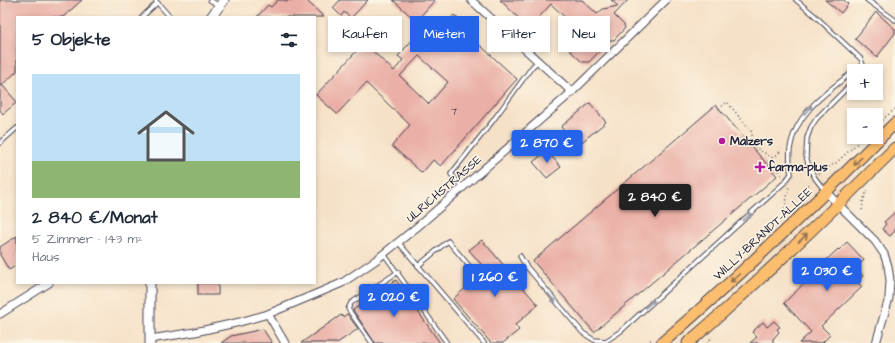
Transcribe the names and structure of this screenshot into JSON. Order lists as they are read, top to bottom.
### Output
{
  "streets": {
    "main road": ["WILLY-BRANDT-ALLEE"],
    "street": ["ULRICHSTRASSE"]
  },
  "places": {
    "other": ["Malzers"],
    "health": ["farma-plus"]
  },
  "house_numbers": ["7"],
  "page": {
    "chip": [
      "Kaufen",
      "Mieten",
      "Filter",
      "Neu"
    ],
    "heading": "5 Objekte",
    "map_buttons": ["+", "−"],
    "list": [
      {
        "name": "2 840 €/Monat",
        "note": "5 Zimmer · 143 m² · Haus"
      }
    ],
    "price": [
      "2 870 €",
      "2 840 €",
      "2 030 €",
      "1 260 €",
      "2 020 €"
    ]
  }
}
